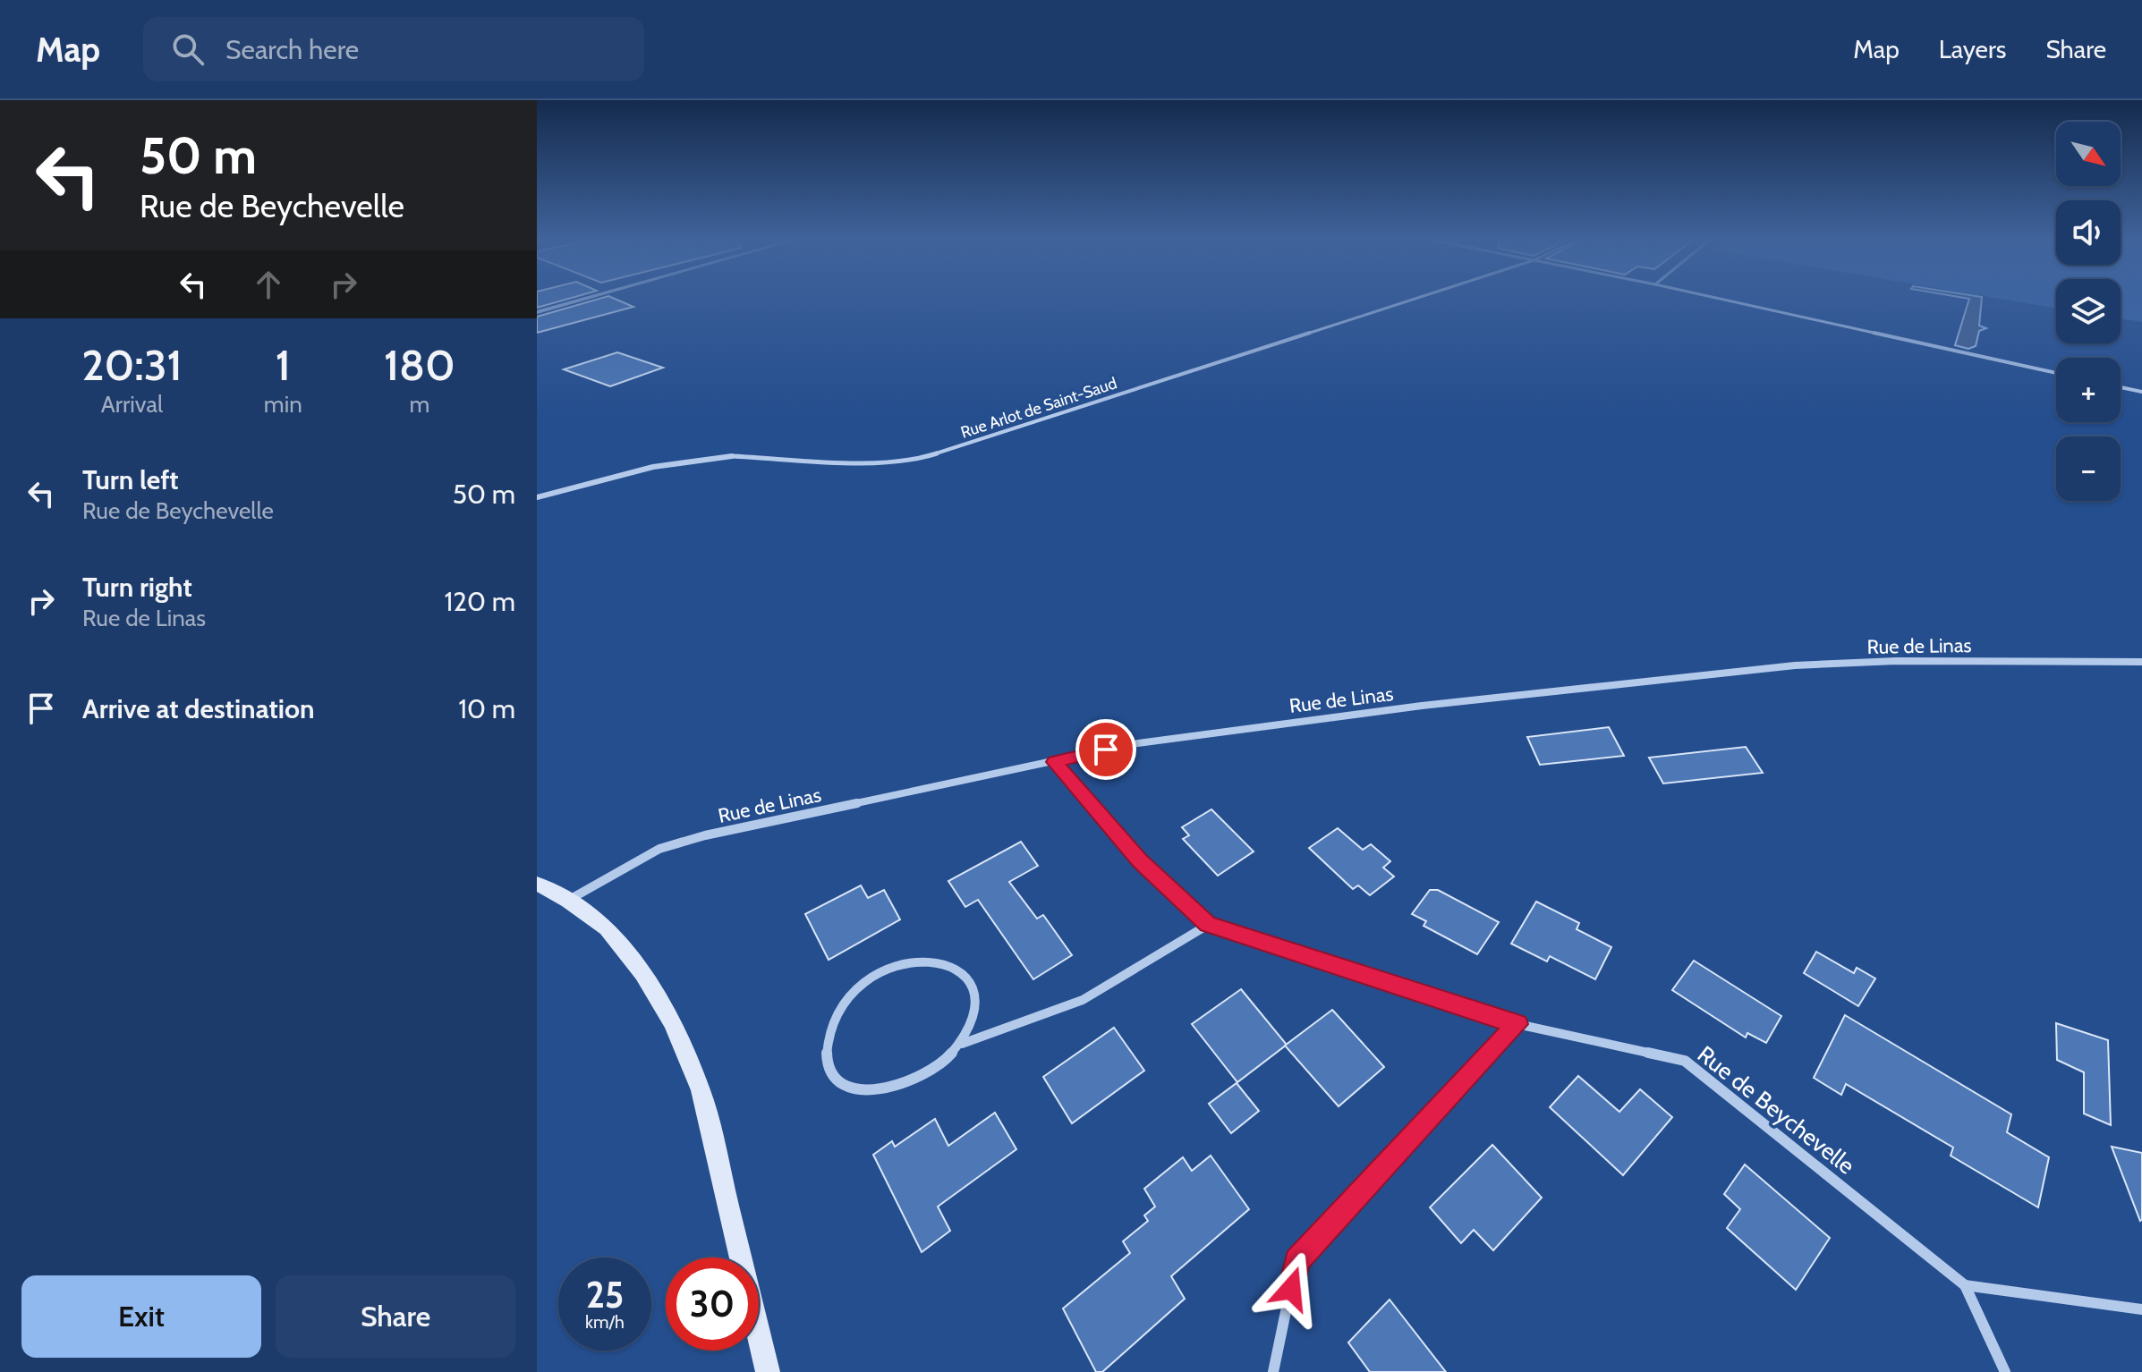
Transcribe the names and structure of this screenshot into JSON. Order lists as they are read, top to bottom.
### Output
{
  "streets": {
    "street": ["Rue Arlot de Saint-Saud", "Rue de Linas", "Rue de Beychevelle"]
  },
  "crossings": [
    ["Rue de Linas", "Rue de Beychevelle"]
  ],
  "north": "bottom right",
  "page": {
    "header": "Map",
    "search": "Search here",
    "nav": ["Map", "Layers", "Share"],
    "turn": ["50 m", "Rue de Beychevelle"],
    "map_buttons": ["+", "−"],
    "eta": [
      "20:31",
      "Arrival",
      "1",
      "min",
      "180",
      "m"
    ],
    "list": [
      {
        "name": "Turn left",
        "note": "Rue de Beychevelle",
        "value": "50 m"
      },
      {
        "name": "Turn right",
        "note": "Rue de Linas",
        "value": "120 m"
      },
      {
        "name": "Arrive at destination",
        "value": "10 m"
      }
    ],
    "speed": "25 km/h",
    "limit": "30",
    "buttons": ["Exit", "Share"]
  }
}
